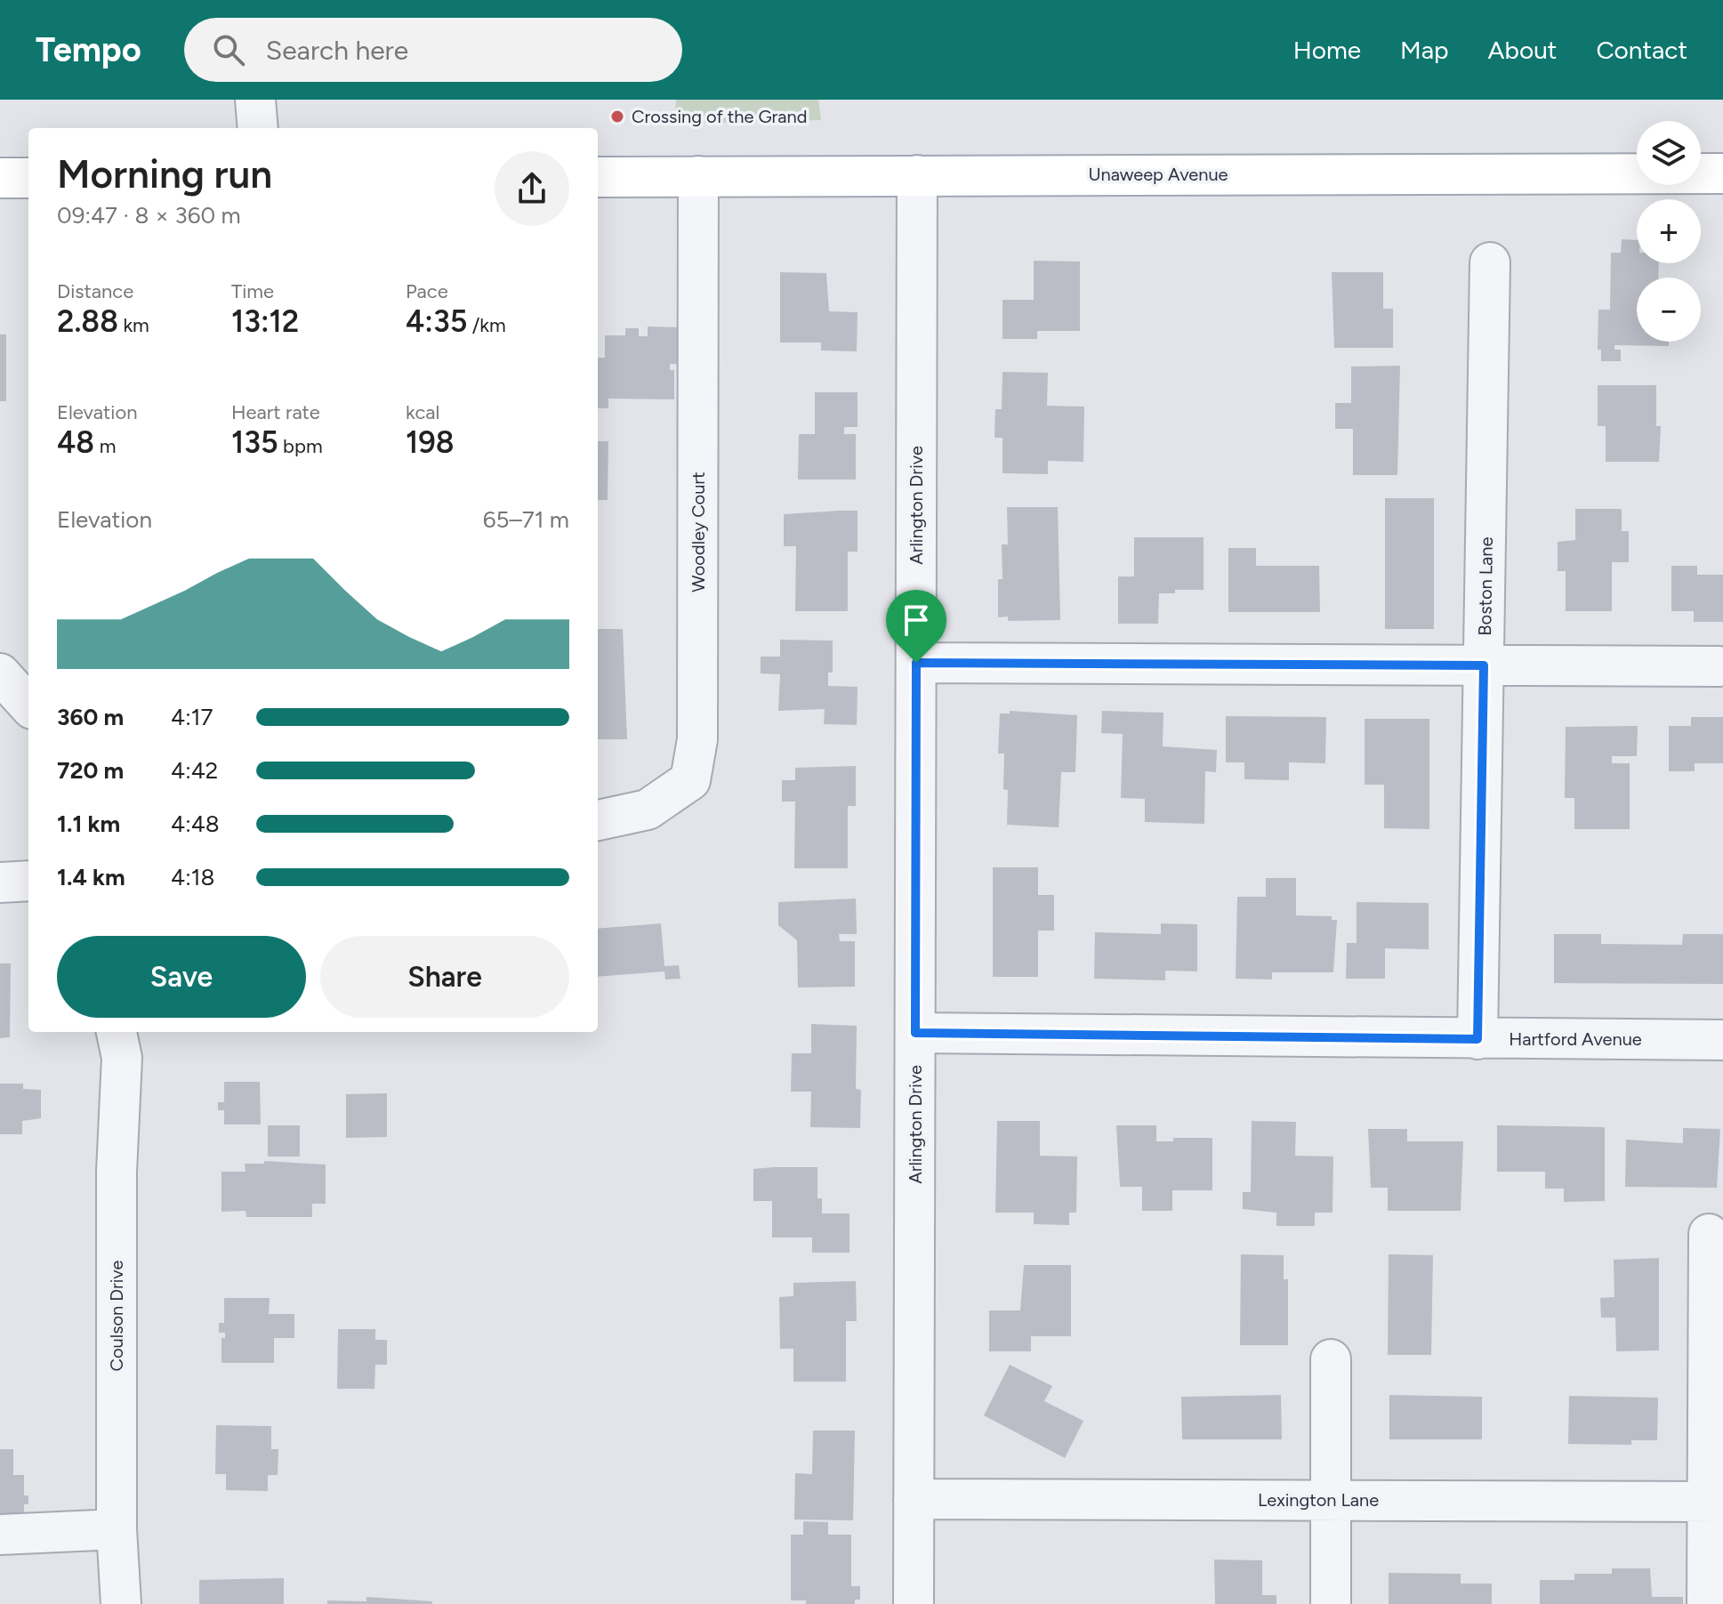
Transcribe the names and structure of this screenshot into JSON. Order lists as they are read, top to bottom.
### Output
{
  "streets": {
    "main road": ["Unaweep Avenue"],
    "street": [
      "Arlington Drive",
      "Woodley Court",
      "Boston Lane",
      "Hartford Avenue",
      "Coulson Drive",
      "Lexington Lane"
    ]
  },
  "crossings": [
    ["Unaweep Avenue", "Arlington Drive"],
    ["Unaweep Avenue", "Woodley Court"],
    ["Arlington Drive", "Hartford Avenue"],
    ["Arlington Drive", "Lexington Lane"],
    ["Boston Lane", "Hartford Avenue"]
  ],
  "places": ["Crossing of the Grand"],
  "page": {
    "header": "Tempo",
    "search": "Search here",
    "nav": [
      "Home",
      "Map",
      "About",
      "Contact"
    ],
    "map_buttons": ["+", "−"],
    "heading": ["Morning run", "09:47 · 8 × 360 m"],
    "stats": [
      ["Distance", "2.88 km"],
      ["Time", "13:12"],
      ["Pace", "4:35 /km"],
      ["Elevation", "48 m"],
      ["Heart rate", "135 bpm"],
      ["kcal", "198"]
    ],
    "chart": ["Elevation", "65–71 m"],
    "list": [
      {
        "name": "360 m",
        "note": "4:17"
      },
      {
        "name": "720 m",
        "note": "4:42"
      },
      {
        "name": "1.1 km",
        "note": "4:48"
      },
      {
        "name": "1.4 km",
        "note": "4:18"
      }
    ],
    "buttons": ["Save", "Share"]
  }
}
